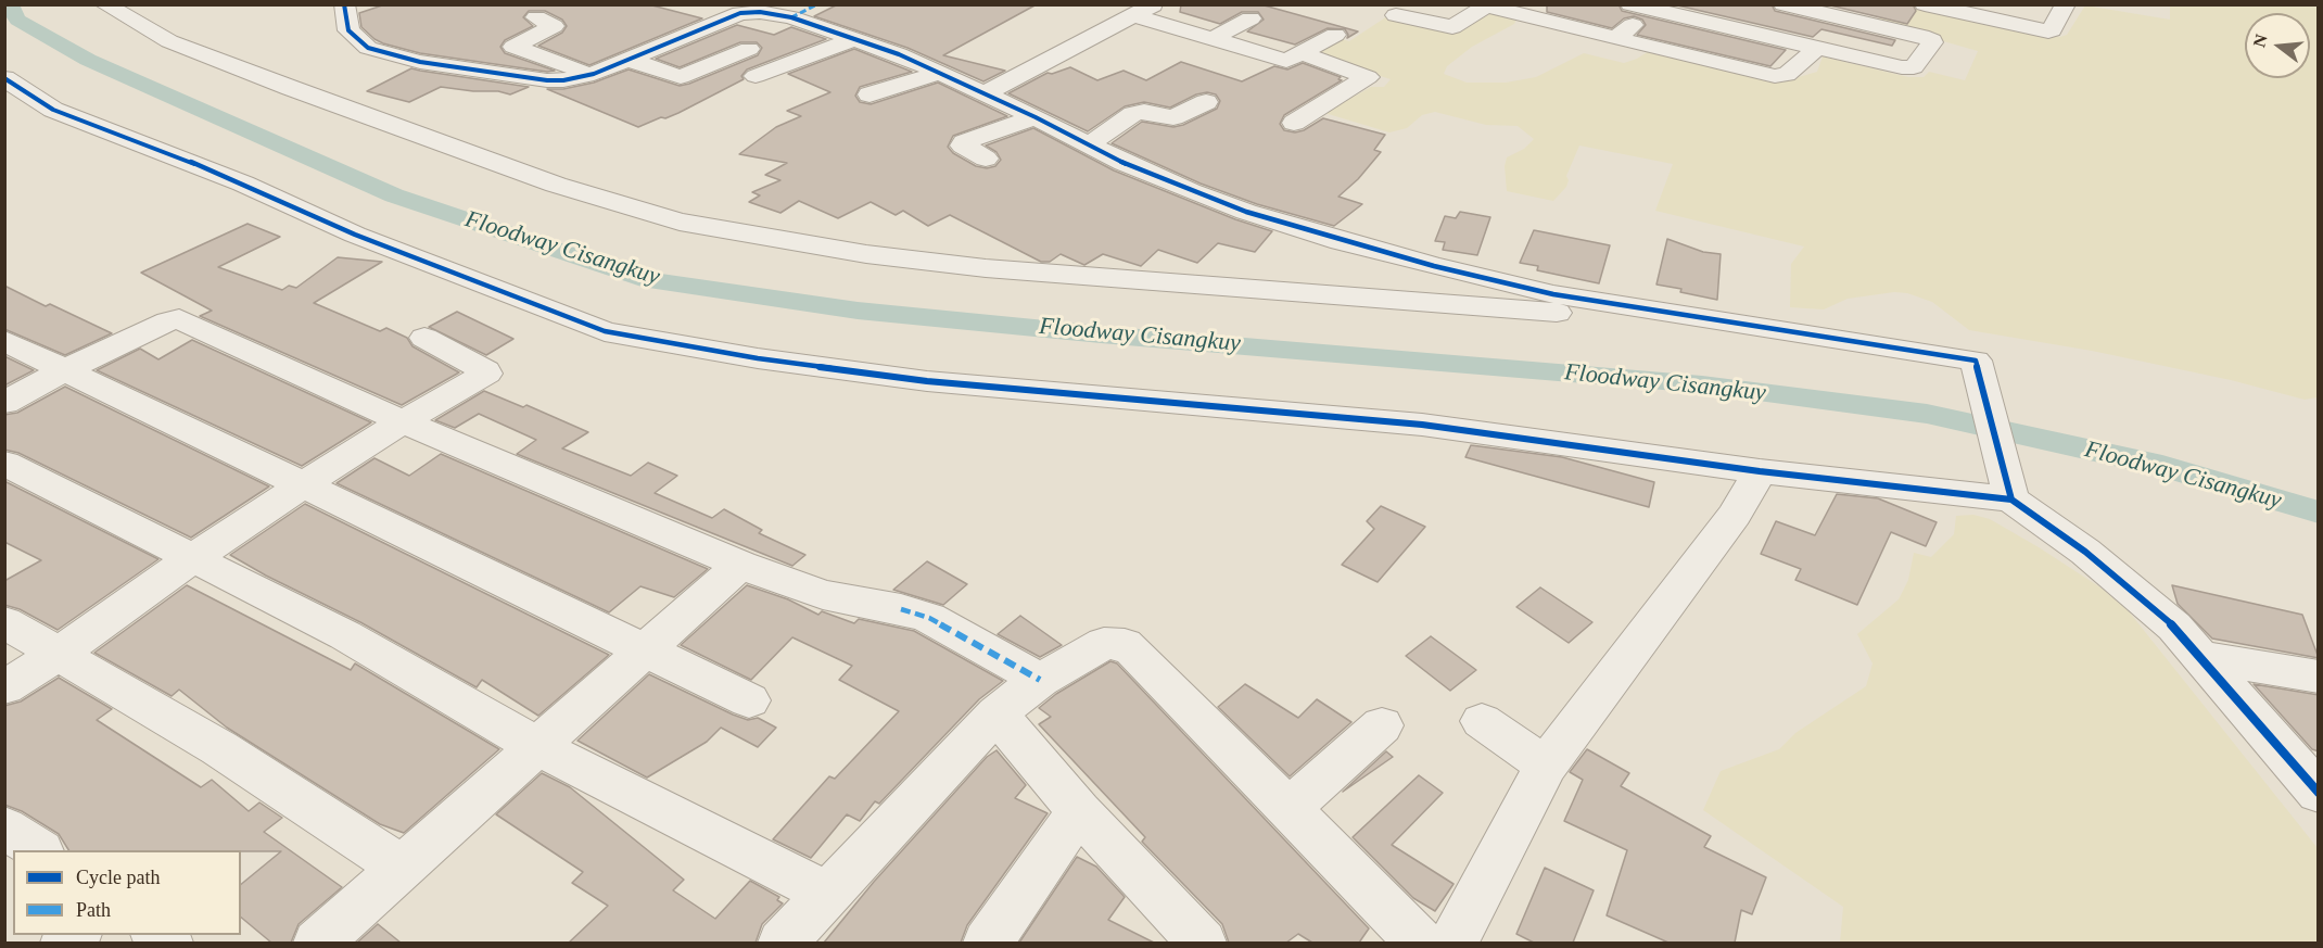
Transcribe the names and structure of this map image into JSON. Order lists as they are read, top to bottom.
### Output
{
  "water": ["Floodway Cisangkuy"],
  "legend": ["Cycle path", "Path"],
  "north": "left"
}
